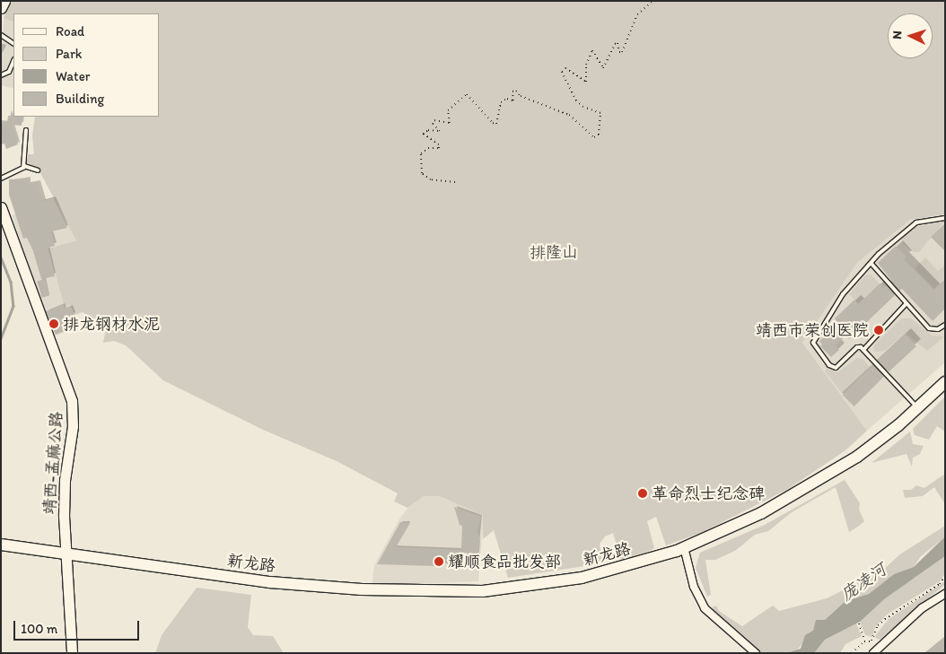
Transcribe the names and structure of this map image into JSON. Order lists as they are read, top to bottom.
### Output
{
  "streets": {
    "main road": ["靖西-孟麻公路", "新龙路"]
  },
  "crossings": [
    ["靖西-孟麻公路", "新龙路"]
  ],
  "water": ["庞凌河"],
  "parks": ["排隆山"],
  "places": [
    "排龙钢材水泥",
    "靖西市荣创医院",
    "革命烈士纪念碑",
    "耀顺食品批发部"
  ],
  "legend": [
    "Road",
    "Park",
    "Water",
    "Building"
  ],
  "scale_bar": "100 m",
  "north": "left"
}
